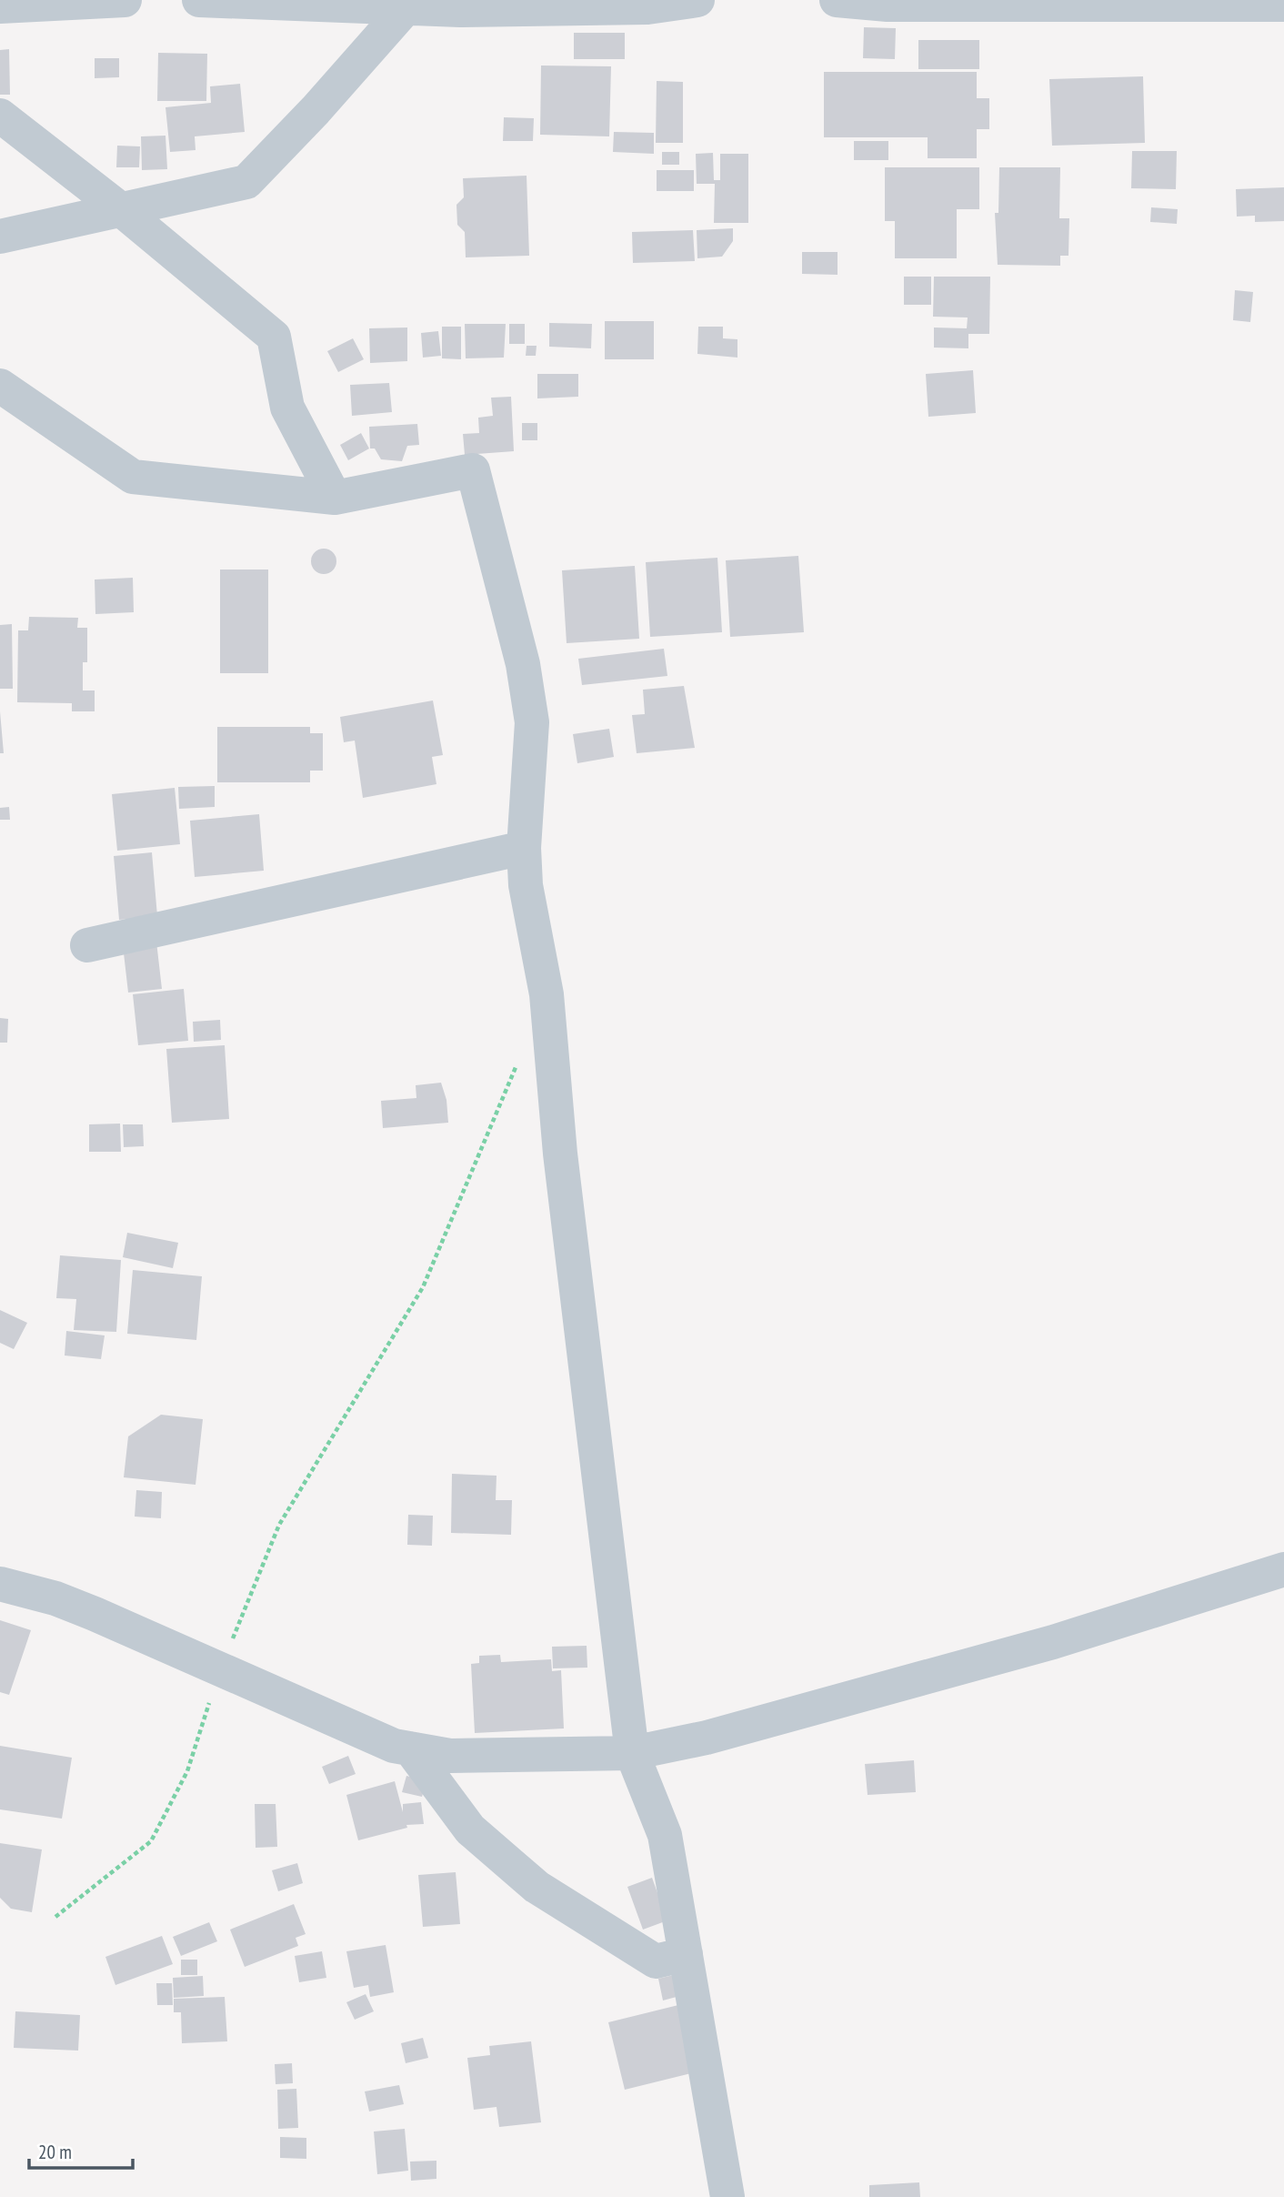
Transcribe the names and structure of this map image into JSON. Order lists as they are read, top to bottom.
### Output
{
  "scale_bar": "20 m"
}
